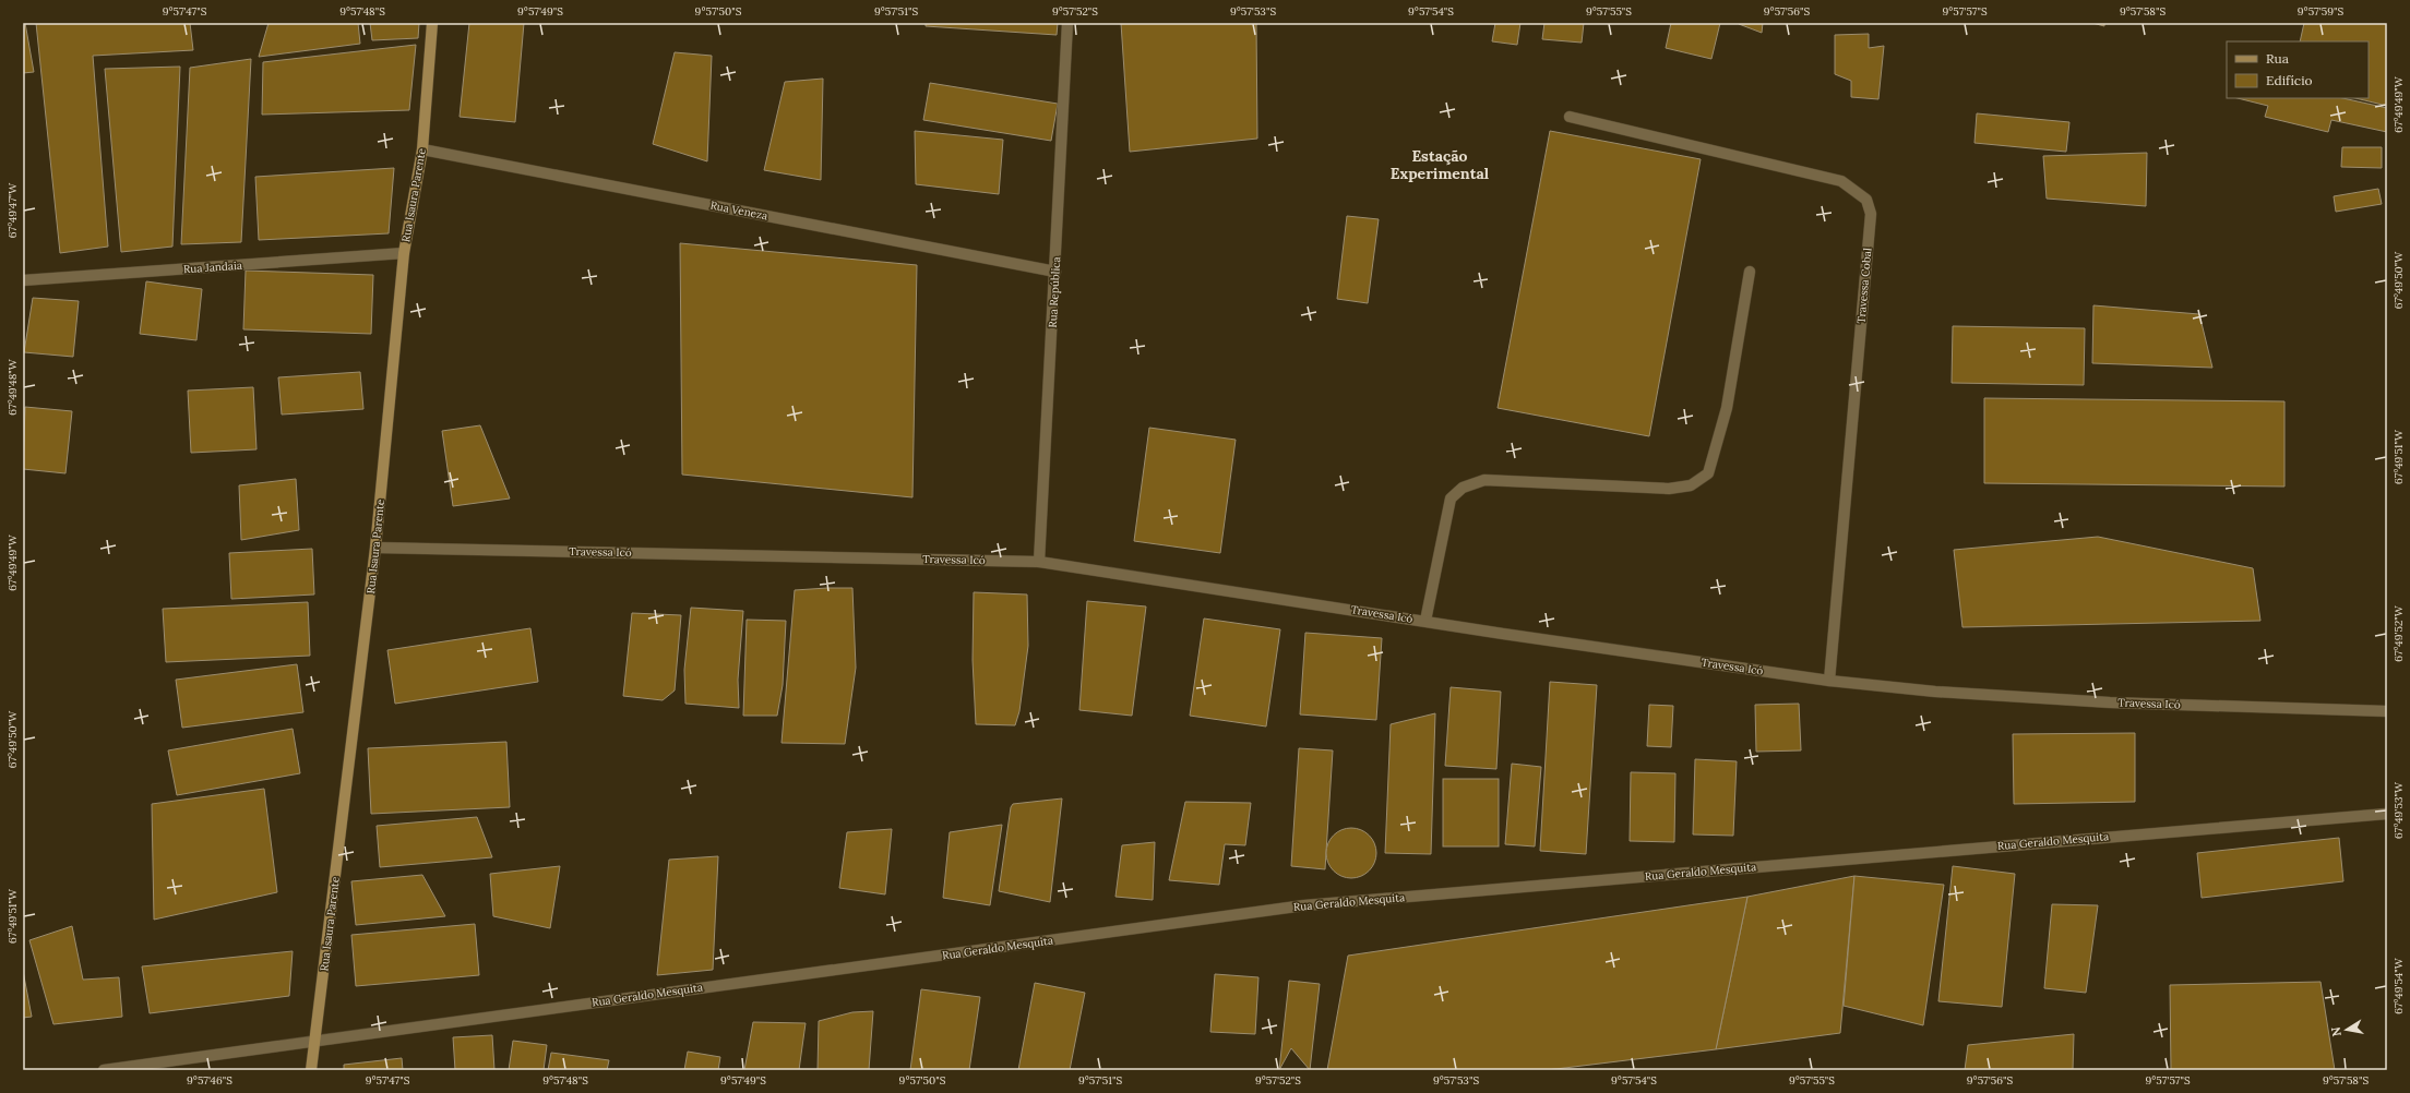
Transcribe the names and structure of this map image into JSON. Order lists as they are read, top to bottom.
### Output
{
  "streets": {
    "street": [
      "Rua Isaura Parente",
      "Rua Veneza",
      "Rua Jandaia",
      "Travessa Cobal",
      "Rua República",
      "Travessa Icó",
      "Rua Geraldo Mesquita"
    ]
  },
  "crossings": [
    ["Rua Isaura Parente", "Rua Veneza"],
    ["Rua Isaura Parente", "Rua Jandaia"],
    ["Rua Isaura Parente", "Travessa Icó"],
    ["Rua Isaura Parente", "Rua Geraldo Mesquita"],
    ["Rua Veneza", "Rua República"],
    ["Travessa Cobal", "Travessa Icó"],
    ["Rua República", "Travessa Icó"]
  ],
  "districts": ["Estação Experimental"],
  "legend": ["Rua", "Edifício"],
  "north": "left",
  "coordinates": [
    "9°57'47\"S",
    "9°57'48\"S",
    "9°57'49\"S",
    "9°57'50\"S",
    "9°57'51\"S",
    "9°57'52\"S",
    "9°57'53\"S",
    "9°57'54\"S",
    "9°57'55\"S",
    "9°57'56\"S",
    "9°57'57\"S",
    "9°57'58\"S",
    "9°57'59\"S",
    "67°49'49\"W",
    "67°49'47\"W",
    "67°49'50\"W",
    "67°49'48\"W",
    "67°49'51\"W",
    "67°49'52\"W",
    "67°49'53\"W",
    "67°49'54\"W",
    "9°57'46\"S"
  ]
}
